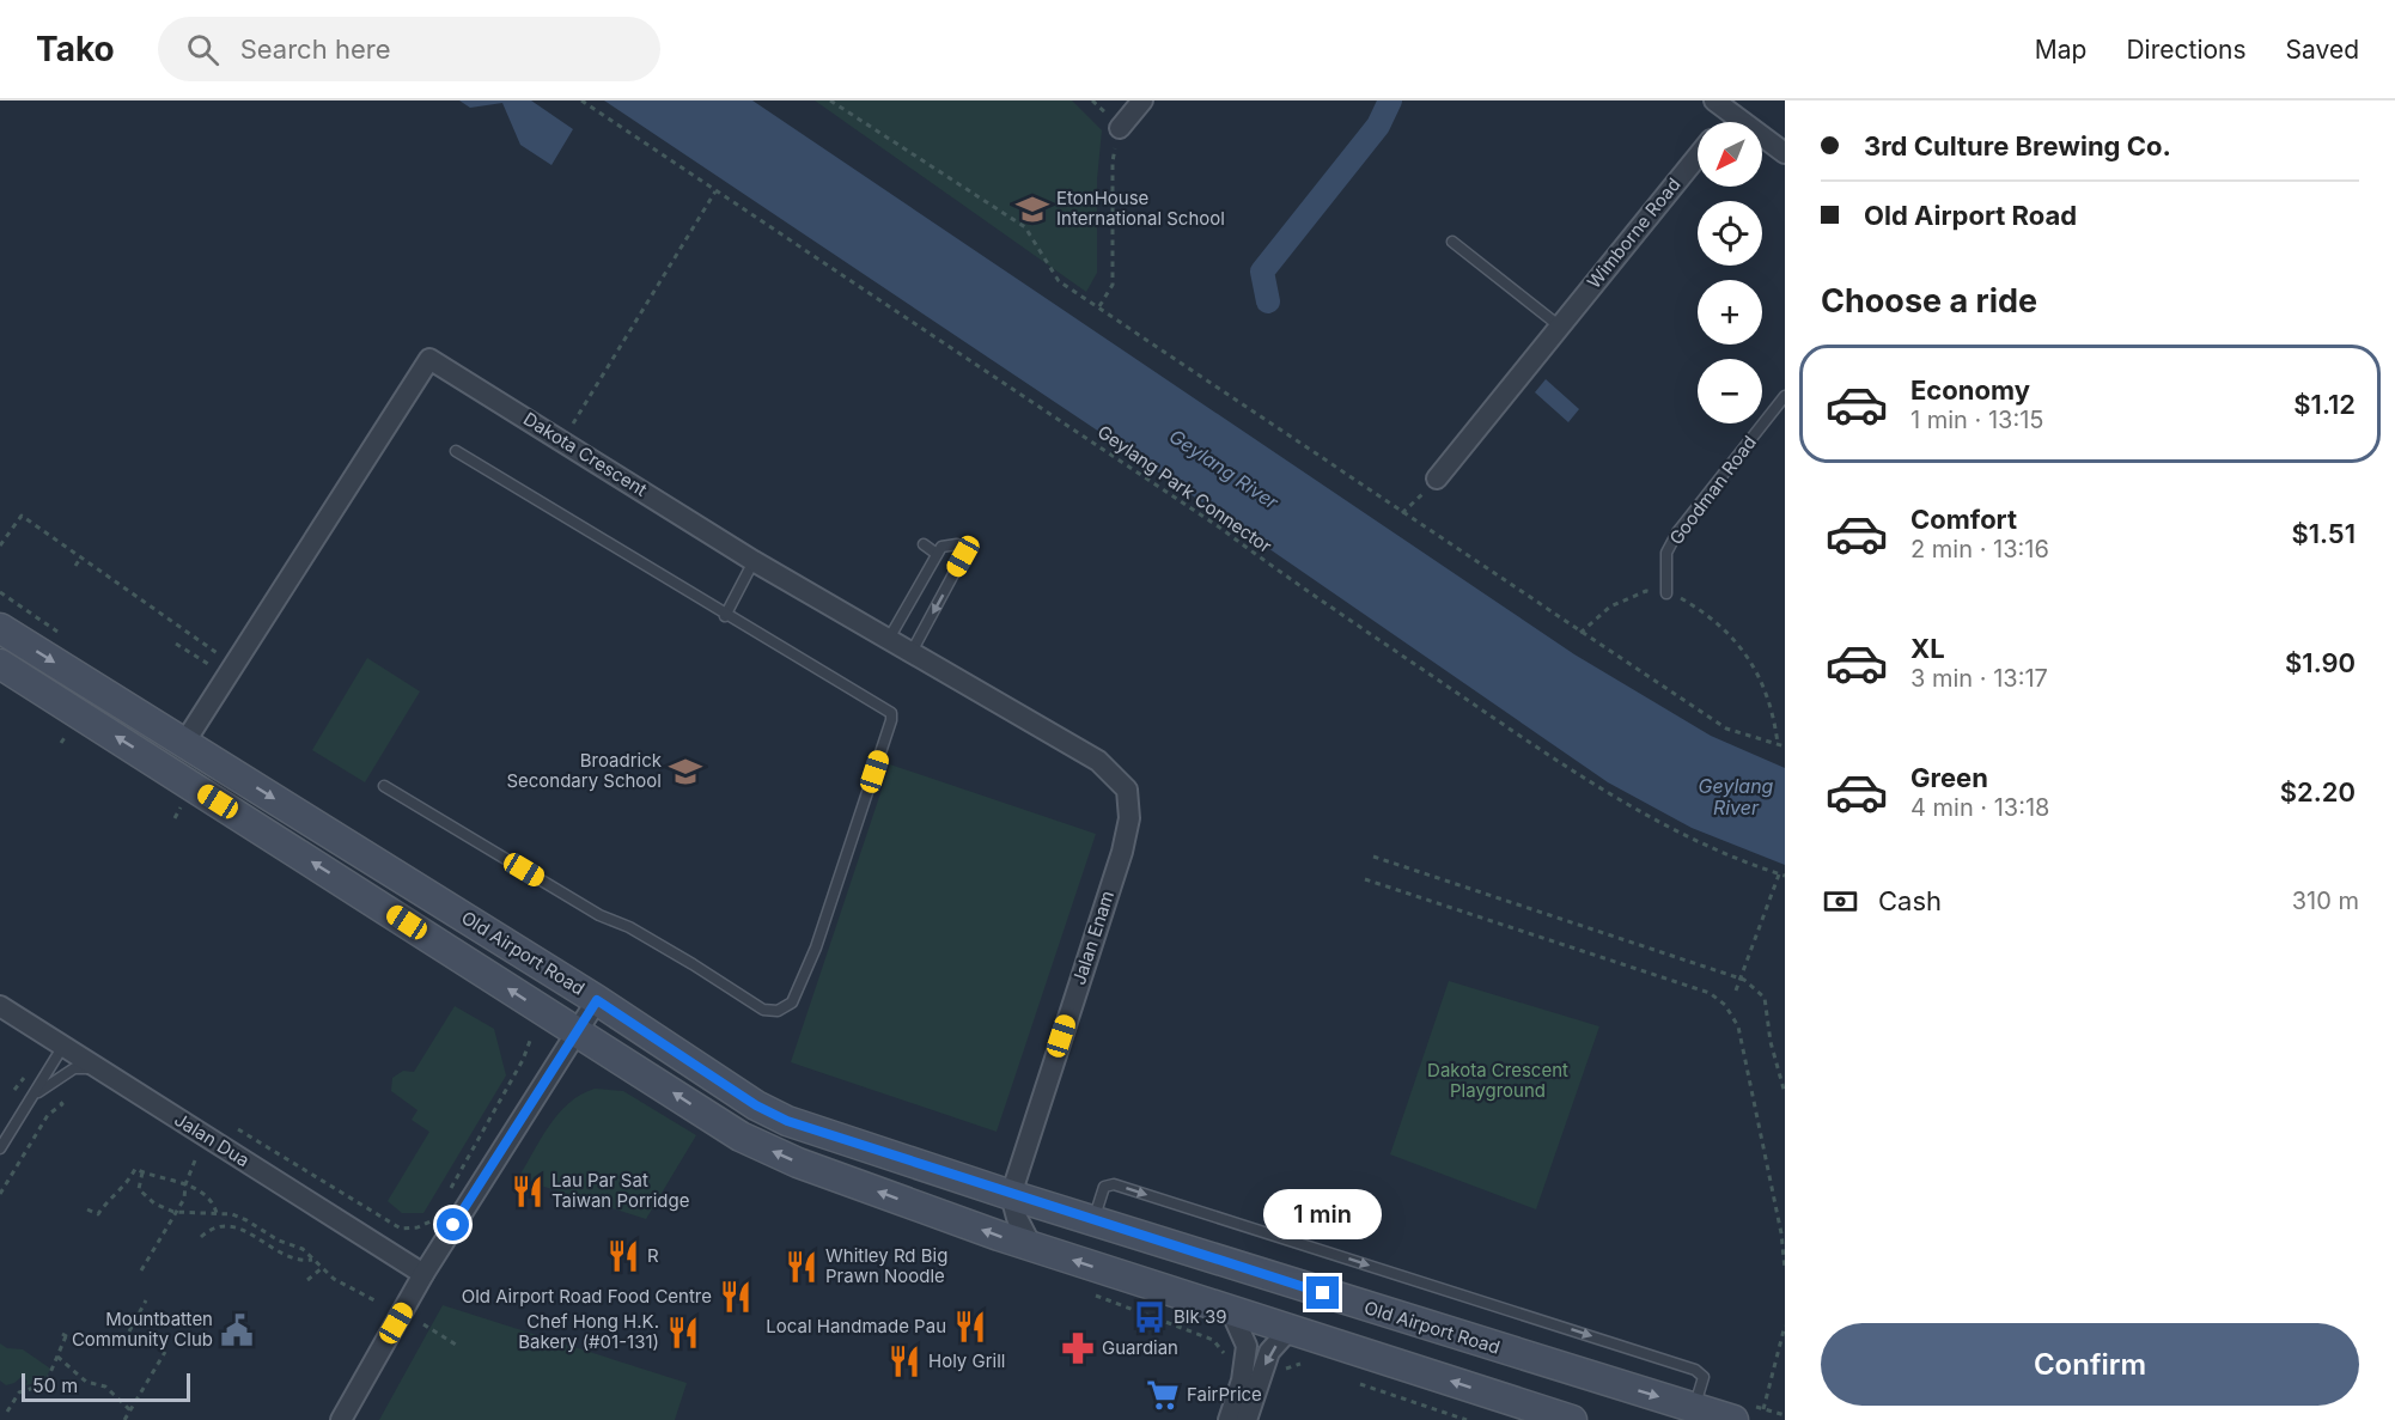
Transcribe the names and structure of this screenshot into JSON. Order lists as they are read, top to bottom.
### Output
{
  "streets": {
    "main road": ["Old Airport Road"],
    "street": [
      "Wimborne Road",
      "Dakota Crescent",
      "Jalan Enam",
      "Jalan Dua"
    ],
    "lane": ["Goodman Road"],
    "path": ["Geylang Park Connector"]
  },
  "crossings": [
    ["Dakota Crescent", "Jalan Enam"],
    ["Dakota Crescent", "Old Airport Road"],
    ["Jalan Enam", "Old Airport Road"]
  ],
  "water": ["Geylang River"],
  "parks": ["Dakota Crescent Playground"],
  "places": {
    "school or university": ["EtonHouse International School", "Broadrick Secondary School"],
    "restaurant": [
      "Lau Par Sat Taiwan Porridge",
      "R",
      "Whitley Rd Big Prawn Noodle",
      "Old Airport Road Food Centre",
      "Local Handmade Pau",
      "Chef Hong H.K. Bakery (#01-131)",
      "Holy Grill"
    ],
    "bus stop": ["Blk 39"],
    "public building": ["Mountbatten Community Club"],
    "pharmacy": ["Guardian"],
    "supermarket": ["FairPrice"]
  },
  "scale_bar": "50 m",
  "north": "bottom left",
  "page": {
    "header": "Tako",
    "search": "Search here",
    "nav": ["Map", "Directions", "Saved"],
    "banner": ["3rd Culture Brewing Co.", "Old Airport Road"],
    "map_buttons": ["+", "−"],
    "heading": "Choose a ride",
    "list": [
      {
        "name": "Economy",
        "note": "1 min · 13:15",
        "value": "$1.12"
      },
      {
        "name": "Comfort",
        "note": "2 min · 13:16",
        "value": "$1.51"
      },
      {
        "name": "XL",
        "note": "3 min · 13:17",
        "value": "$1.90"
      },
      {
        "name": "Green",
        "note": "4 min · 13:18",
        "value": "$2.20"
      }
    ],
    "pay": ["Cash", "310 m"],
    "bubble": "1 min",
    "buttons": "Confirm",
    "scale": "50 m"
  }
}
